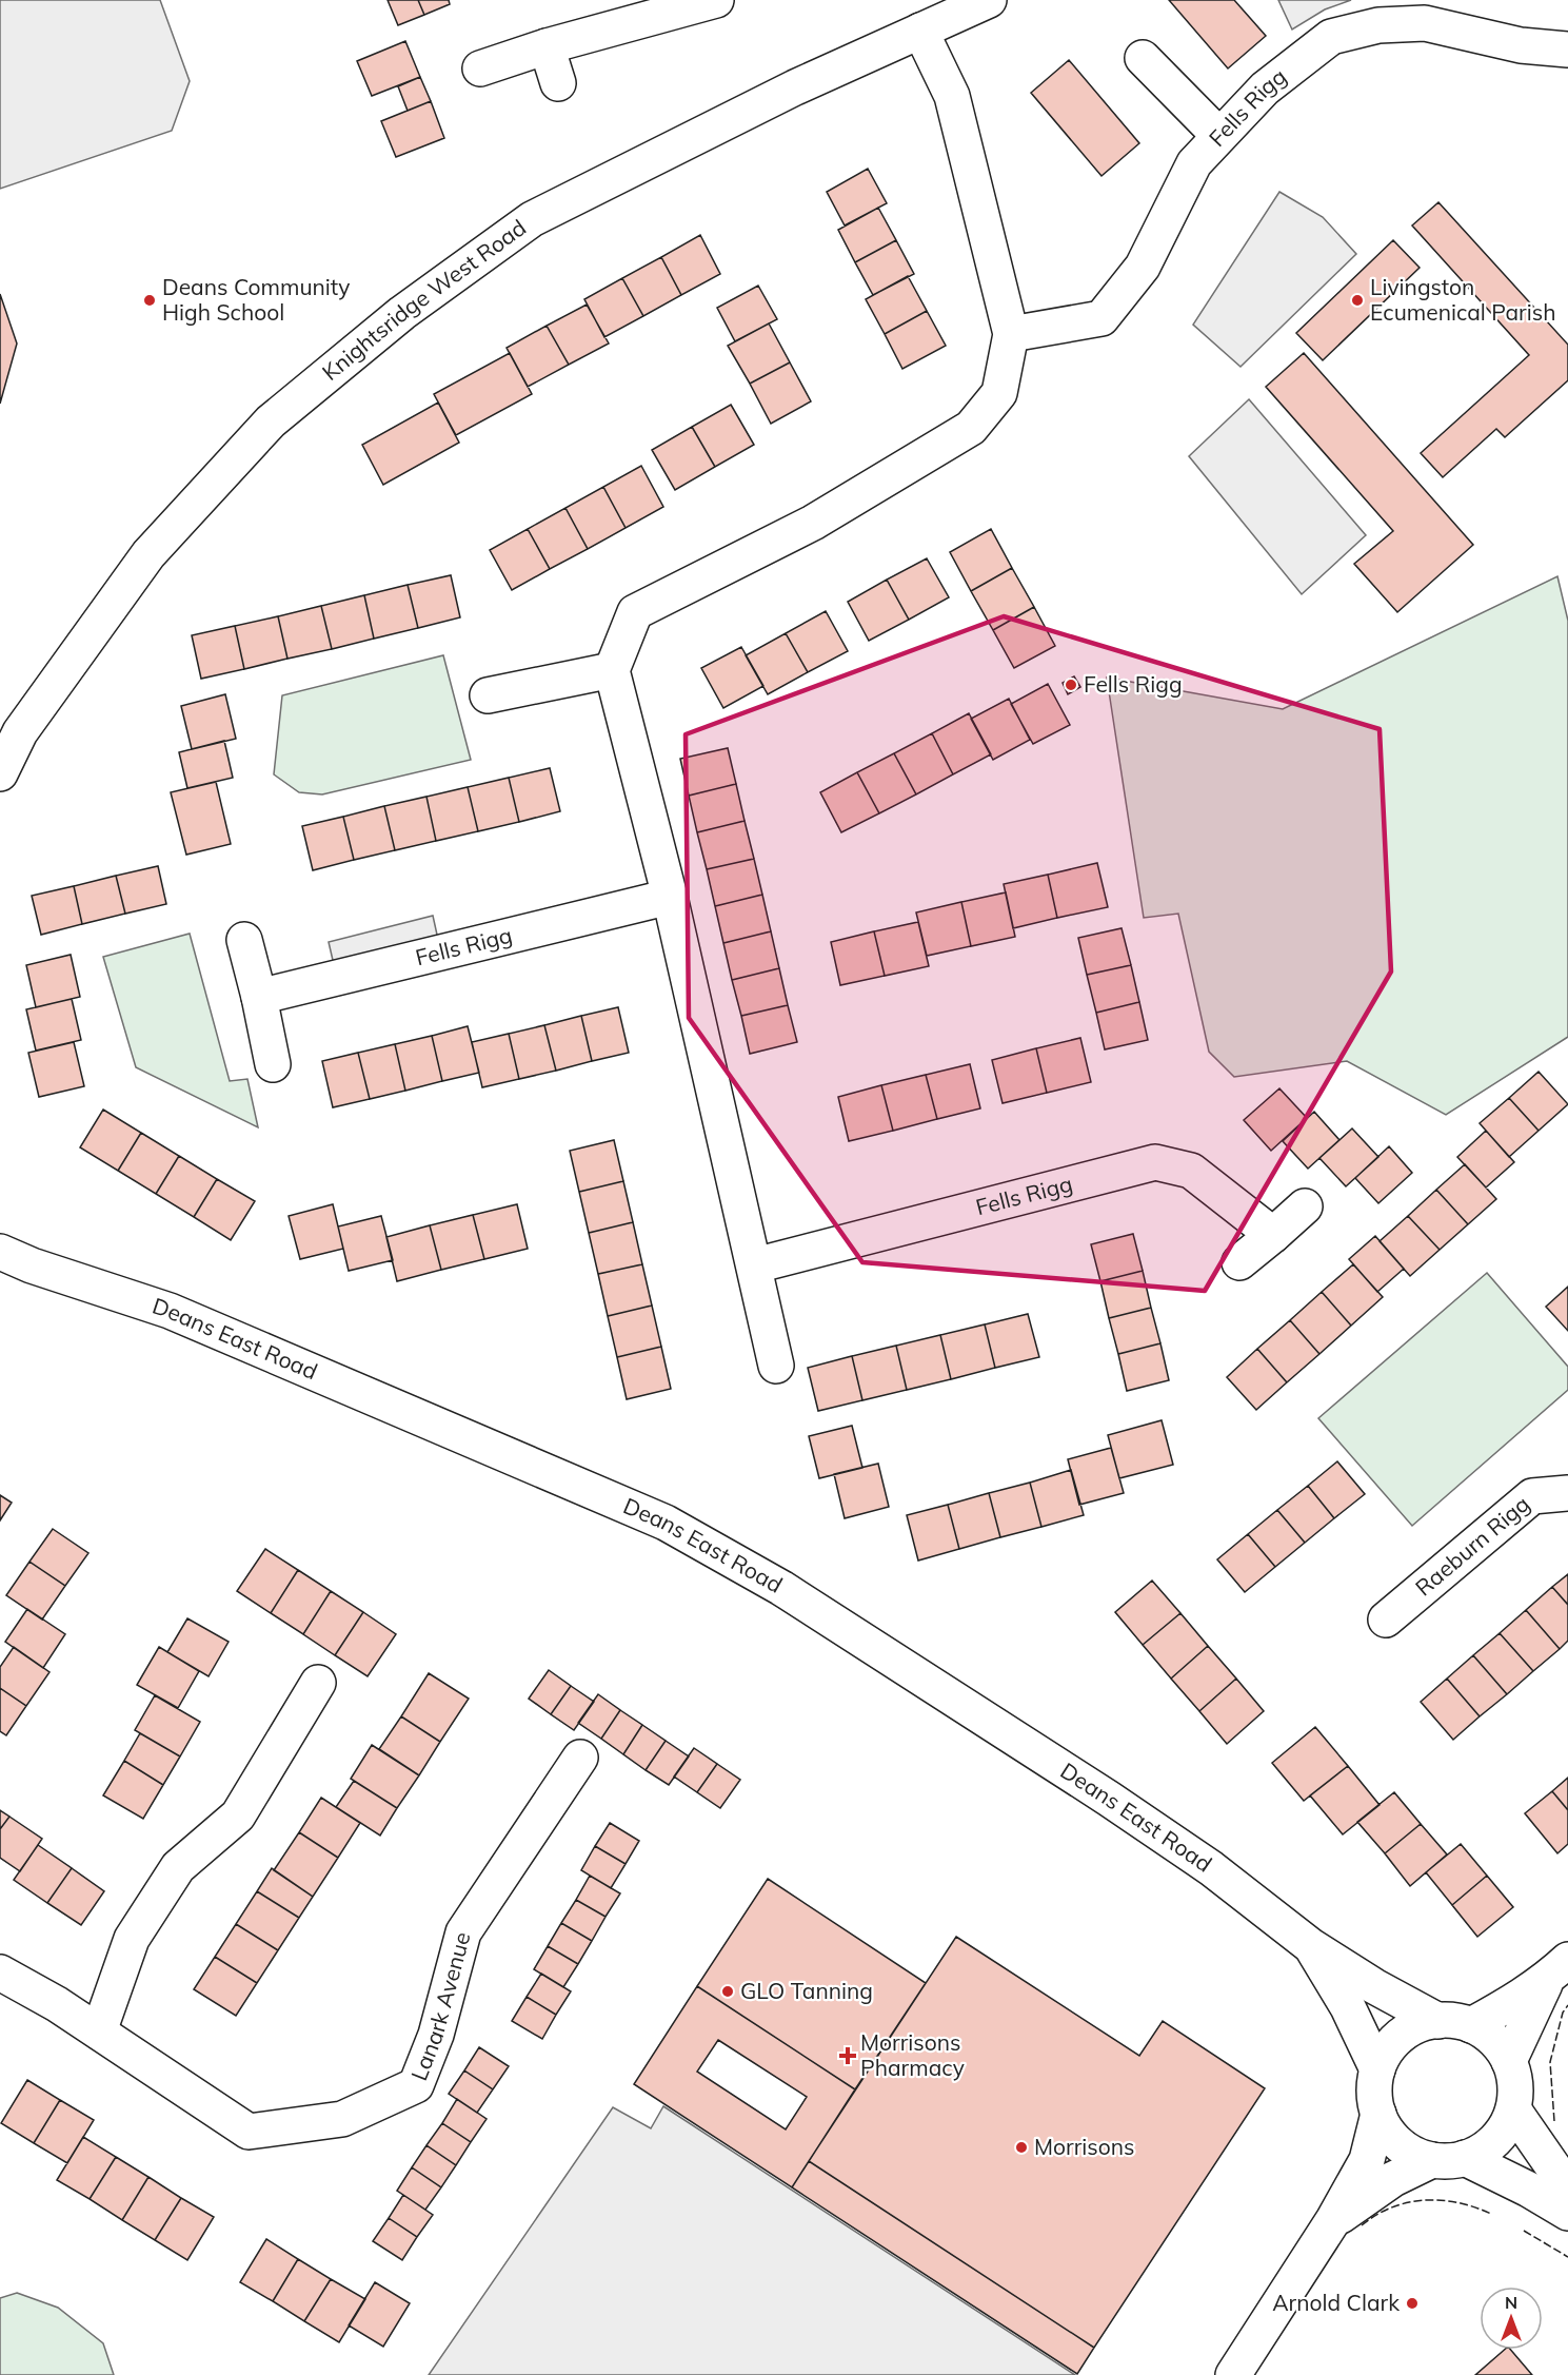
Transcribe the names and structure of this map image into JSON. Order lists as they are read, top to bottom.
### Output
{
  "streets": {
    "street": [
      "Fells Rigg",
      "Knightsridge West Road",
      "Deans East Road",
      "Raeburn Rigg",
      "Lanark Avenue"
    ]
  },
  "places": {
    "other": [
      "Deans Community High School",
      "Livingston Ecumenical Parish",
      "Fells Rigg",
      "GLO Tanning",
      "Morrisons",
      "Arnold Clark"
    ],
    "health": ["Morrisons Pharmacy"]
  },
  "north": "top"
}
